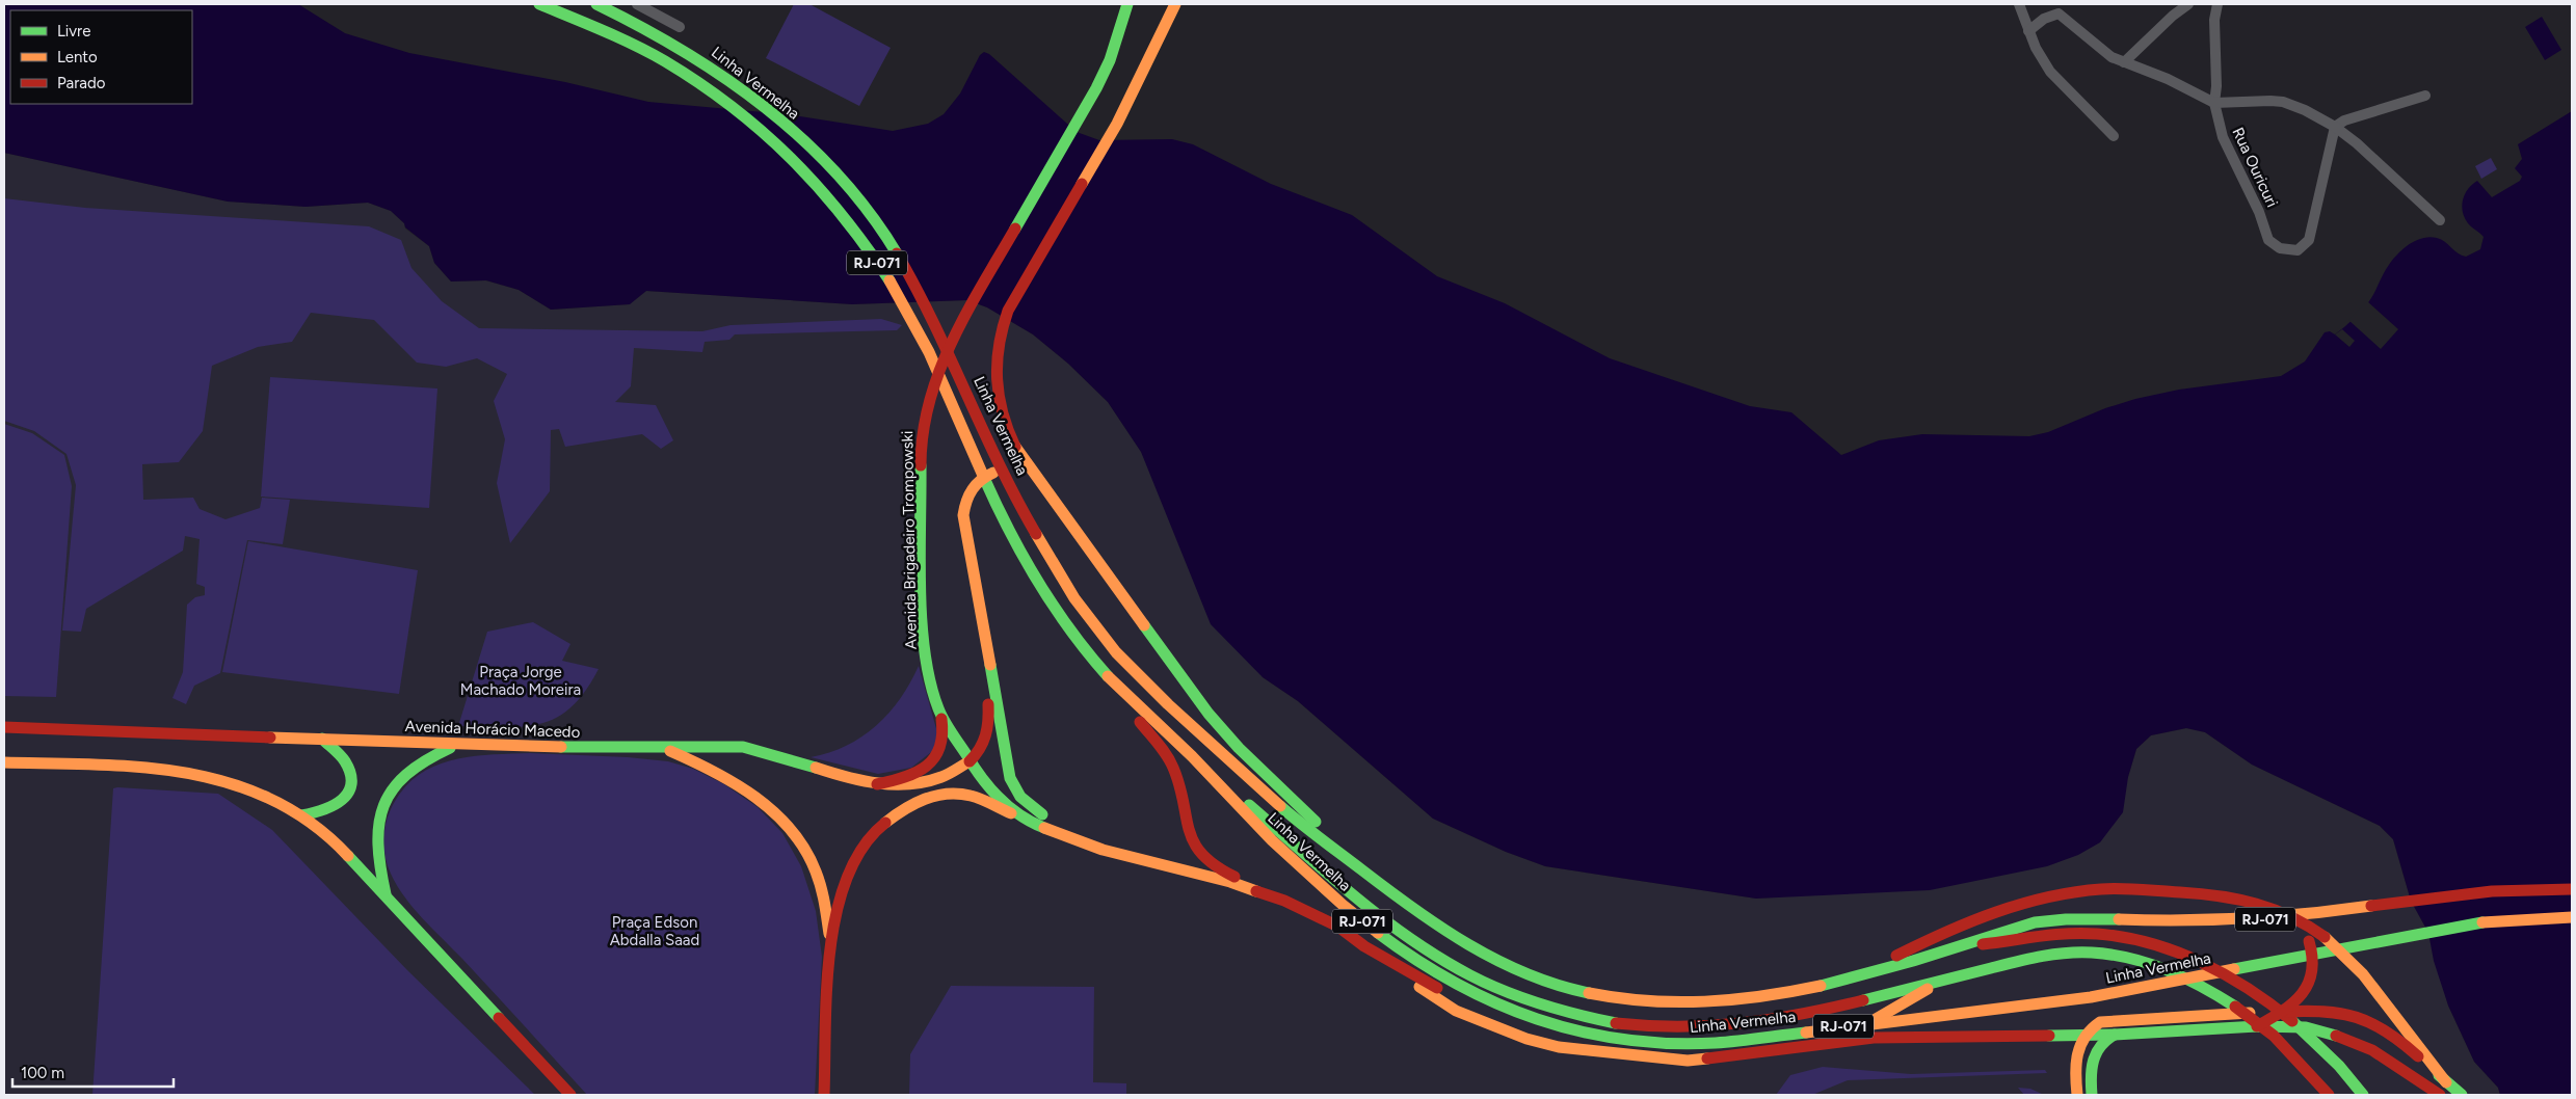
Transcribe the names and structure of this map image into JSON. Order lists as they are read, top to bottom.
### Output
{
  "streets": {
    "main road": [
      "Linha Vermelha",
      "RJ-071",
      "Avenida Brigadeiro Trompowski",
      "Avenida Horácio Macedo"
    ],
    "street": ["Rua Ouricuri"]
  },
  "crossings": [
    ["Avenida Brigadeiro Trompowski", "Avenida Horácio Macedo"]
  ],
  "parks": ["Praça Jorge Machado Moreira", "Praça Edson Abdalla Saad"],
  "legend": ["Livre", "Lento", "Parado"],
  "scale_bar": "100 m"
}
